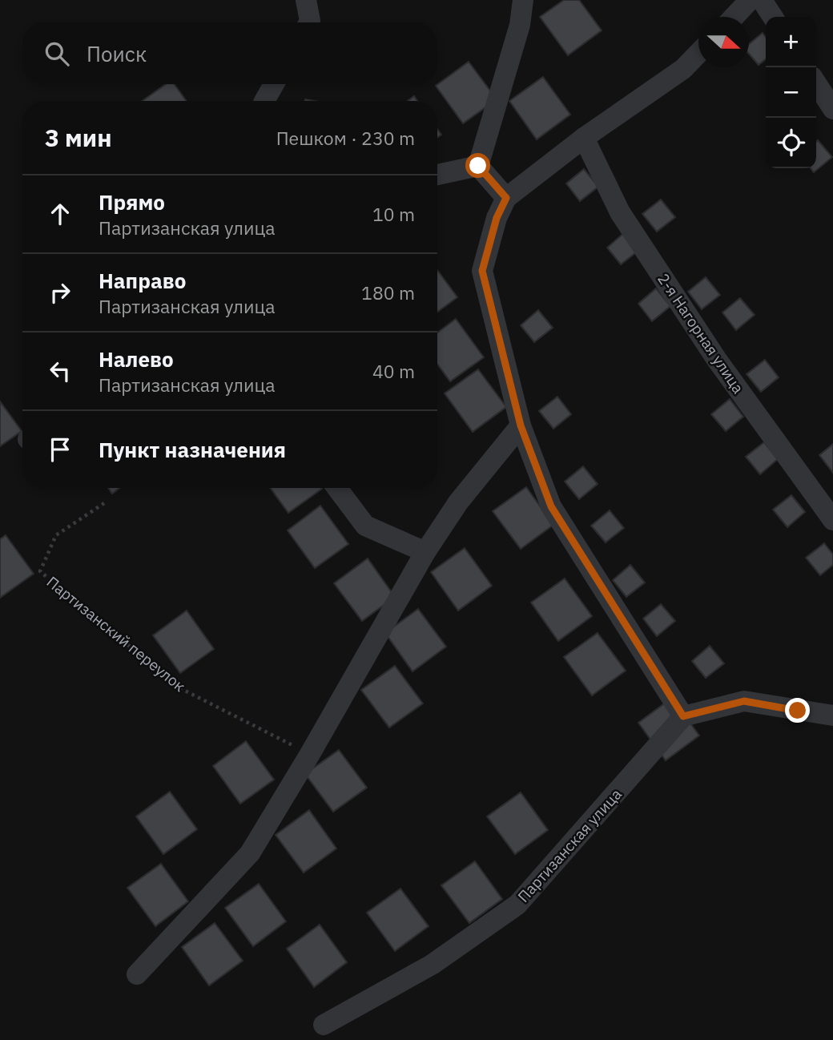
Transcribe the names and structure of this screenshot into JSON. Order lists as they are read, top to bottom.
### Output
{
  "streets": {
    "street": ["2-я Нагорная улица", "Партизанская улица"],
    "path": ["Партизанский переулок"]
  },
  "north": "right",
  "page": {
    "map_buttons": ["+", "−"],
    "search": "Поиск",
    "heading": ["3 мин", "Пешком · 230 m"],
    "list": [
      ["Прямо", "Партизанская улица", "10 m"],
      ["Направо", "Партизанская улица", "180 m"],
      ["Налево", "Партизанская улица", "40 m"],
      "Пункт назначения"
    ]
  }
}
